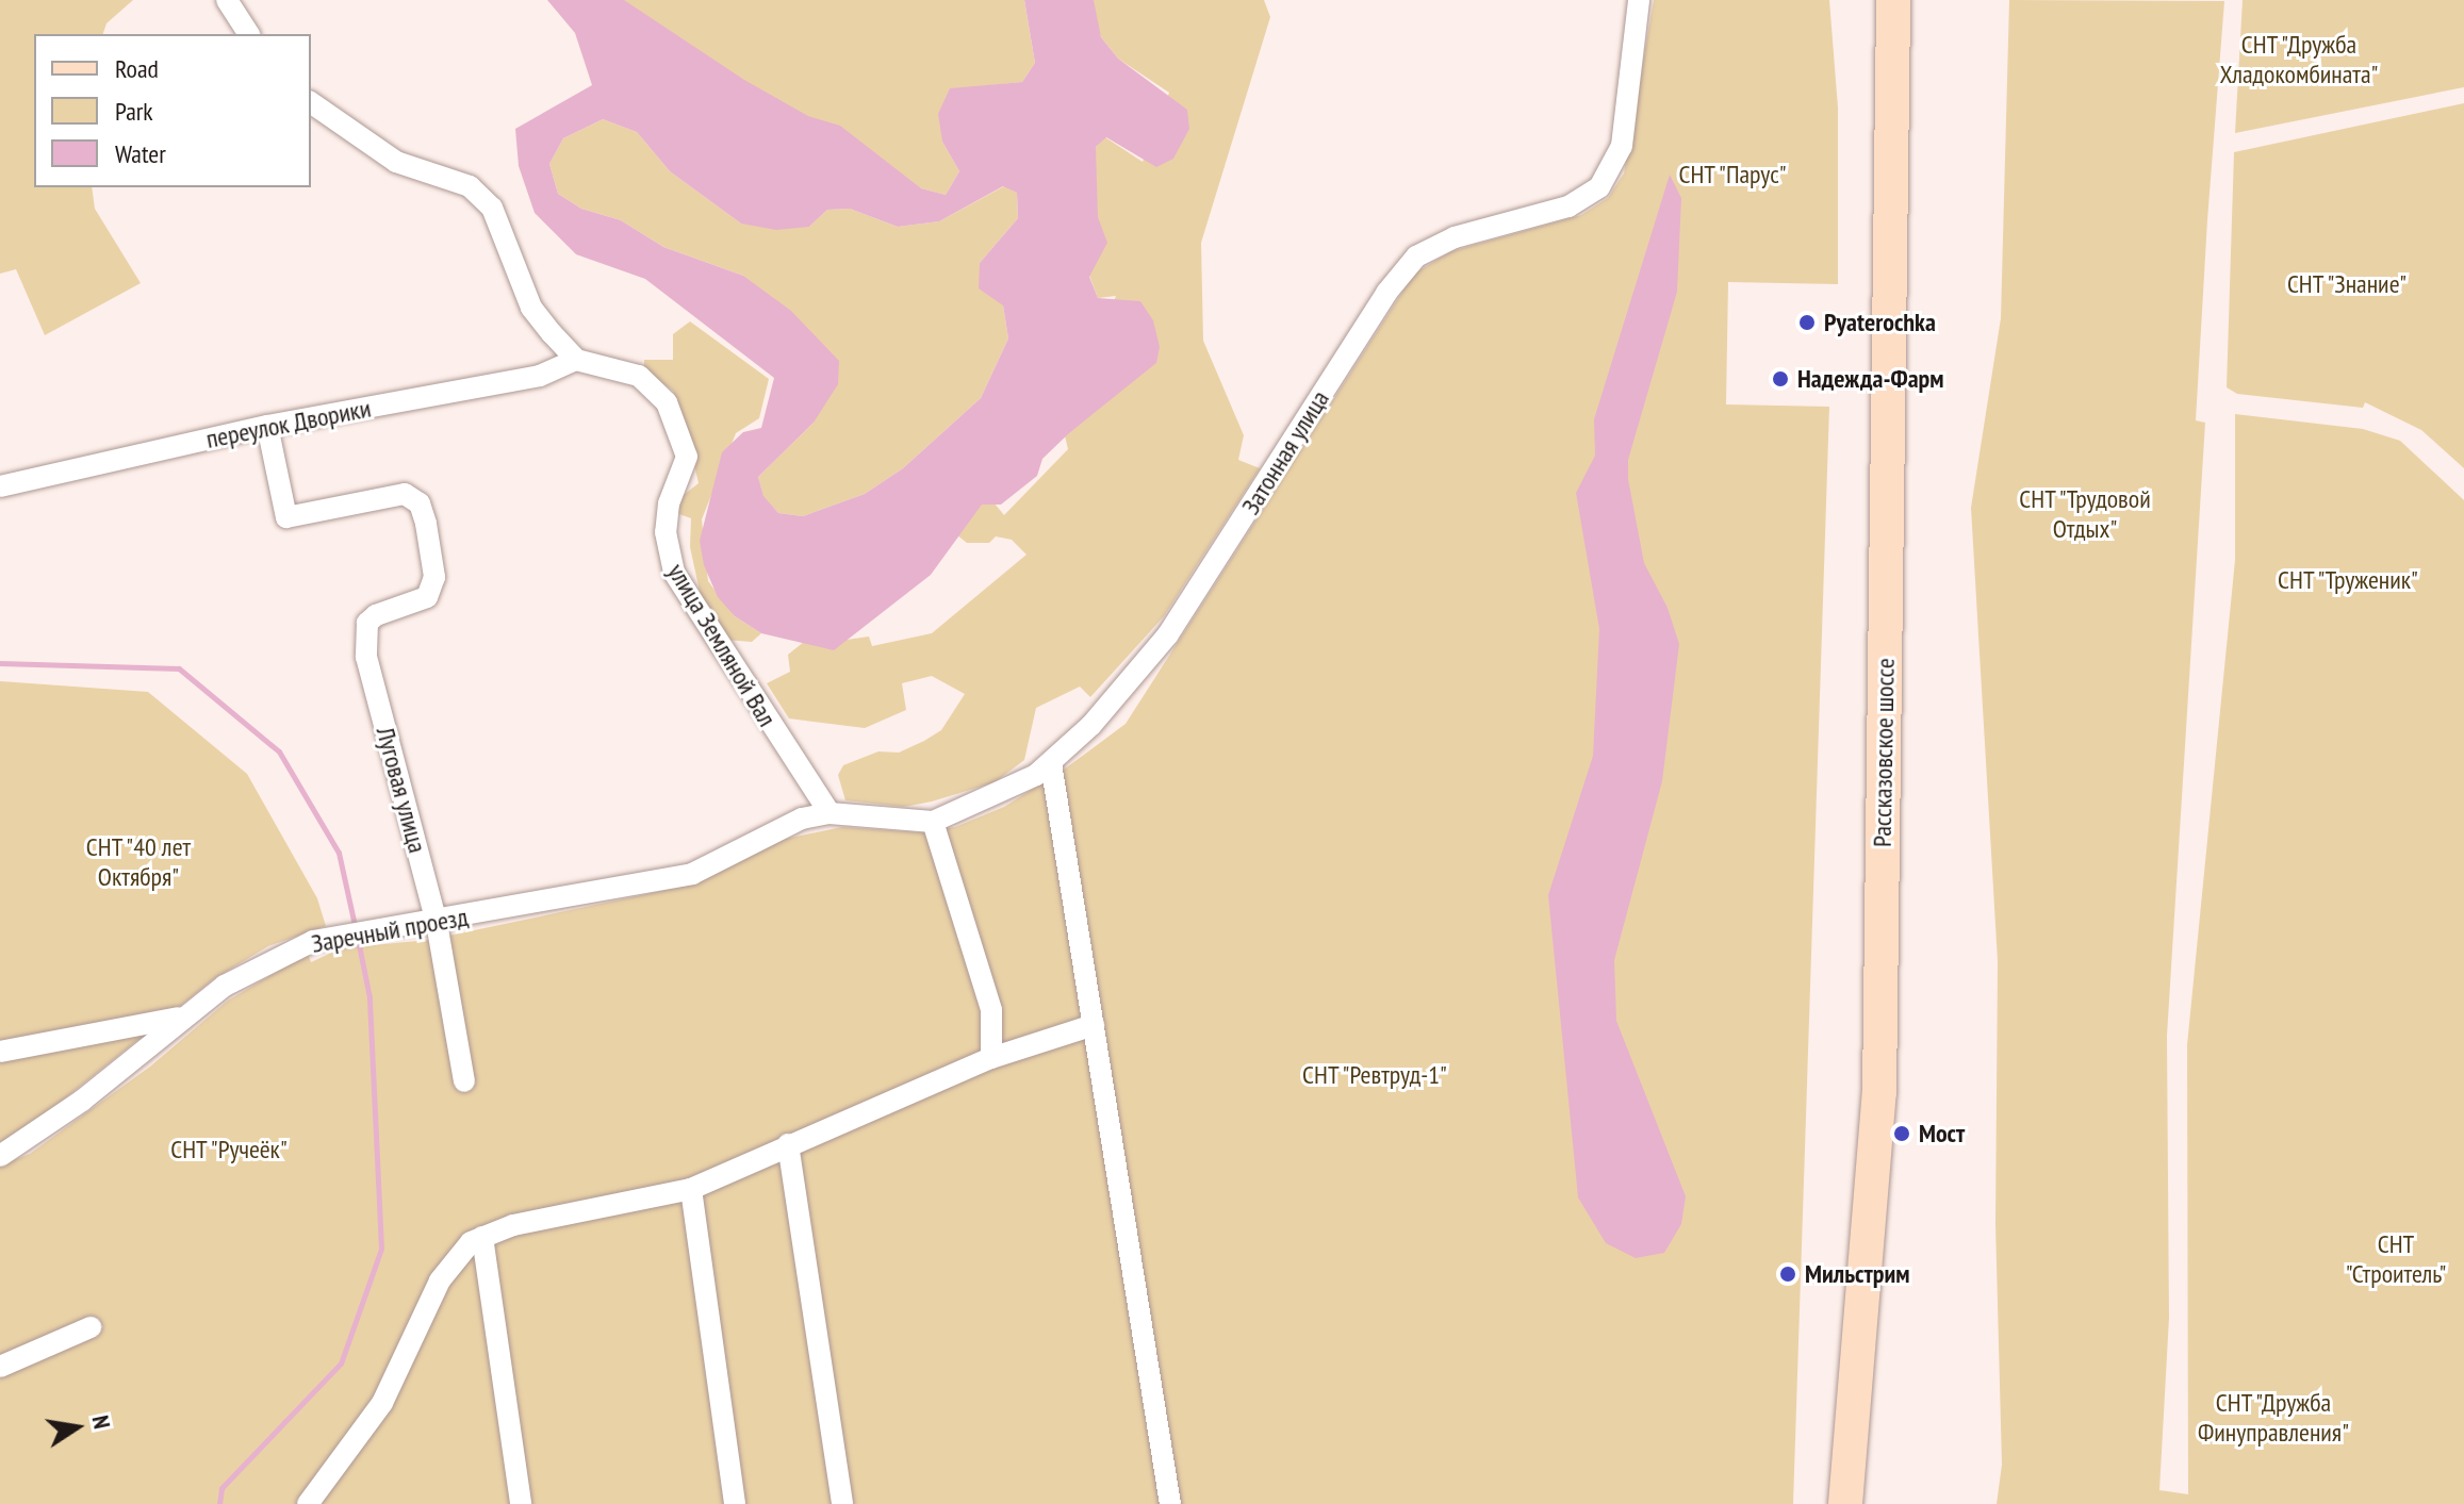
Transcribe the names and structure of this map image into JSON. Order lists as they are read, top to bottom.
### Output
{
  "streets": {
    "main road": ["Рассказовское шоссе"],
    "street": [
      "переулок Дворики",
      "Затонная улица",
      "улица Земляной Вал",
      "Луговая улица",
      "Заречный проезд"
    ]
  },
  "crossings": [
    ["переулок Дворики", "улица Земляной Вал"],
    ["переулок Дворики", "Луговая улица"],
    ["Затонная улица", "улица Земляной Вал"],
    ["Затонная улица", "Заречный проезд"],
    ["улица Земляной Вал", "Заречный проезд"],
    ["Луговая улица", "Заречный проезд"]
  ],
  "parks": [
    "СНТ \"Дружба Хладокомбината\"",
    "СНТ \"Парус\"",
    "СНТ \"Знание\"",
    "СНТ \"Трудовой Отдых\"",
    "СНТ \"Труженик\"",
    "СНТ \"40 лет Октября\"",
    "СНТ \"Ревтруд-1\"",
    "СНТ \"Ручеёк\"",
    "СНТ \"Строитель\"",
    "СНТ \"Дружба Финуправления\""
  ],
  "places": [
    "Pyaterochka",
    "Надежда-Фарм",
    "Мост",
    "Мильстрим"
  ],
  "legend": ["Road", "Park", "Water"],
  "north": "right"
}
